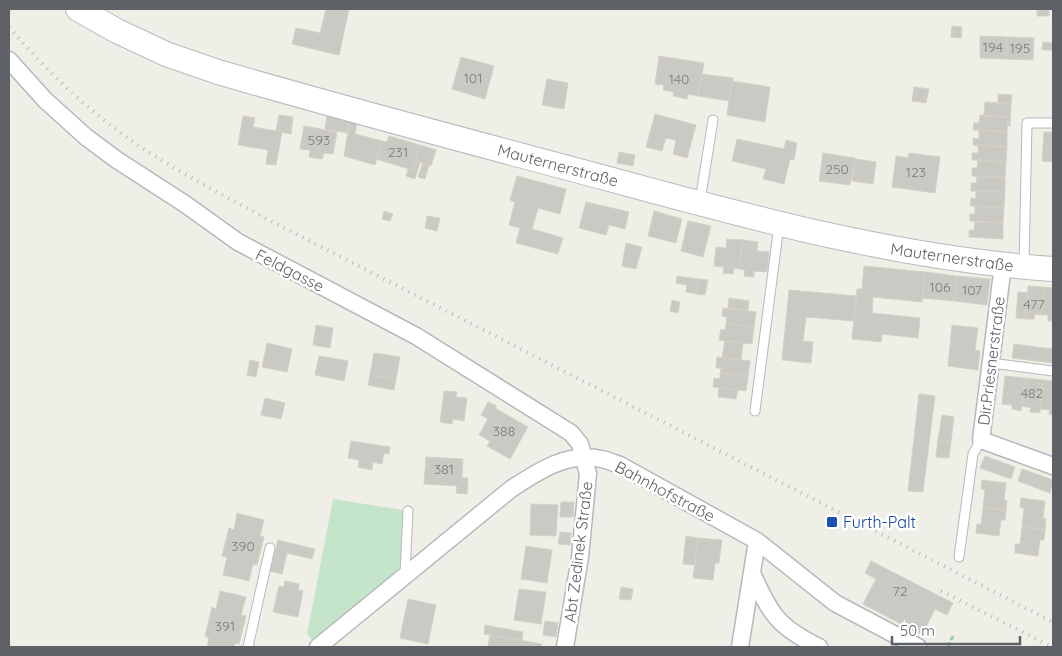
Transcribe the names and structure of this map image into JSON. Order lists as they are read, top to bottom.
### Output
{
  "streets": {
    "street": [
      "Mauternerstraße",
      "Feldgasse",
      "Dir.Priesnerstraße",
      "Bahnhofstraße",
      "Abt Zedinek Straße"
    ]
  },
  "crossings": [
    ["Mauternerstraße", "Dir.Priesnerstraße"],
    ["Feldgasse", "Bahnhofstraße"],
    ["Feldgasse", "Abt Zedinek Straße"],
    ["Bahnhofstraße", "Abt Zedinek Straße"]
  ],
  "places": {
    "transit": ["Furth-Palt"]
  },
  "house_numbers": [
    "194",
    "195",
    "101",
    "140",
    "593",
    "231",
    "250",
    "123",
    "106",
    "107",
    "477",
    "482",
    "388",
    "381",
    "390",
    "72",
    "391"
  ],
  "scale_bar": "50 m"
}
